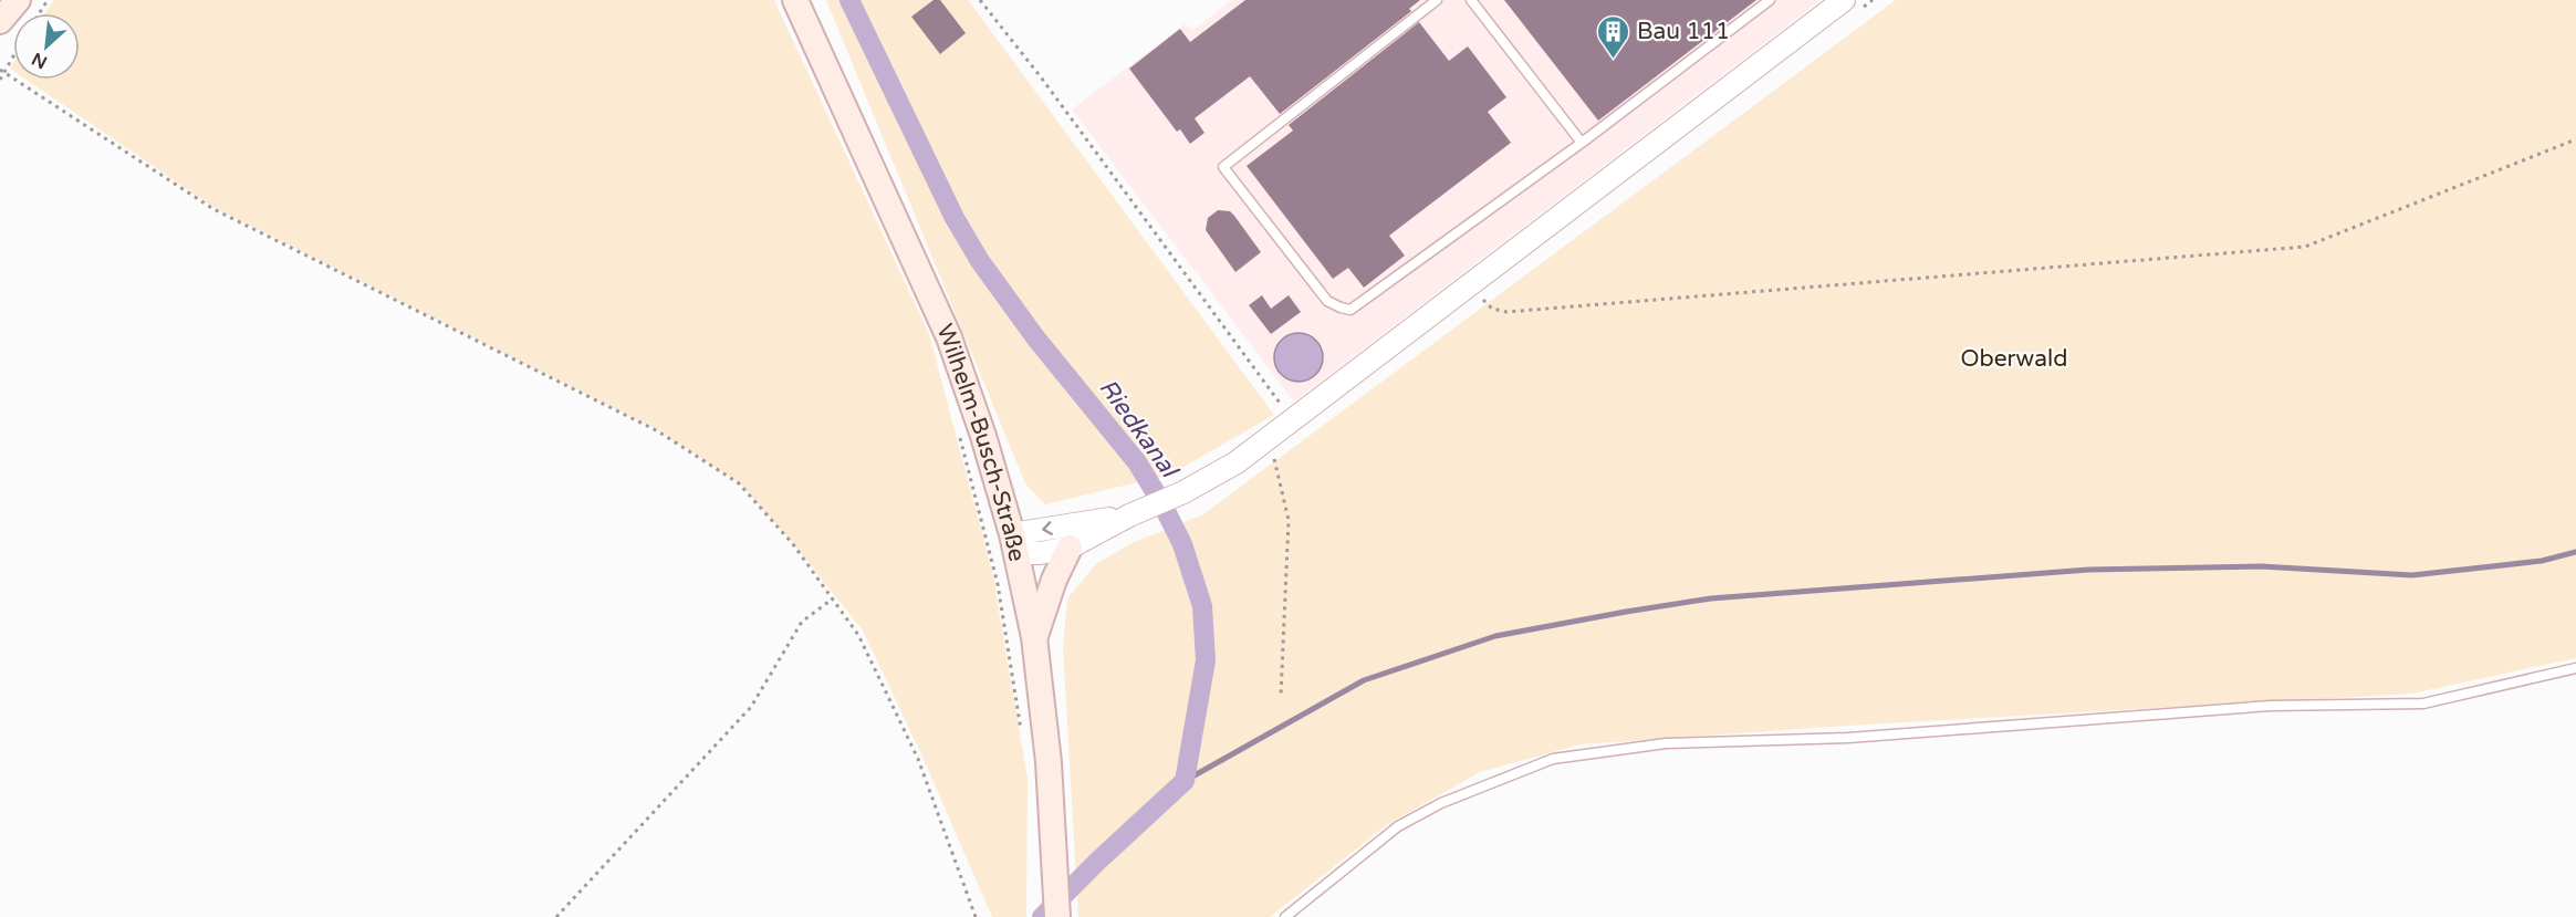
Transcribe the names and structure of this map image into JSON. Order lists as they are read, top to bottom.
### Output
{
  "streets": {
    "main road": ["Wilhelm-Busch-Straße"]
  },
  "water": ["Riedkanal"],
  "parks": ["Oberwald"],
  "places": {
    "building": ["Bau 111"]
  },
  "north": "bottom left"
}
